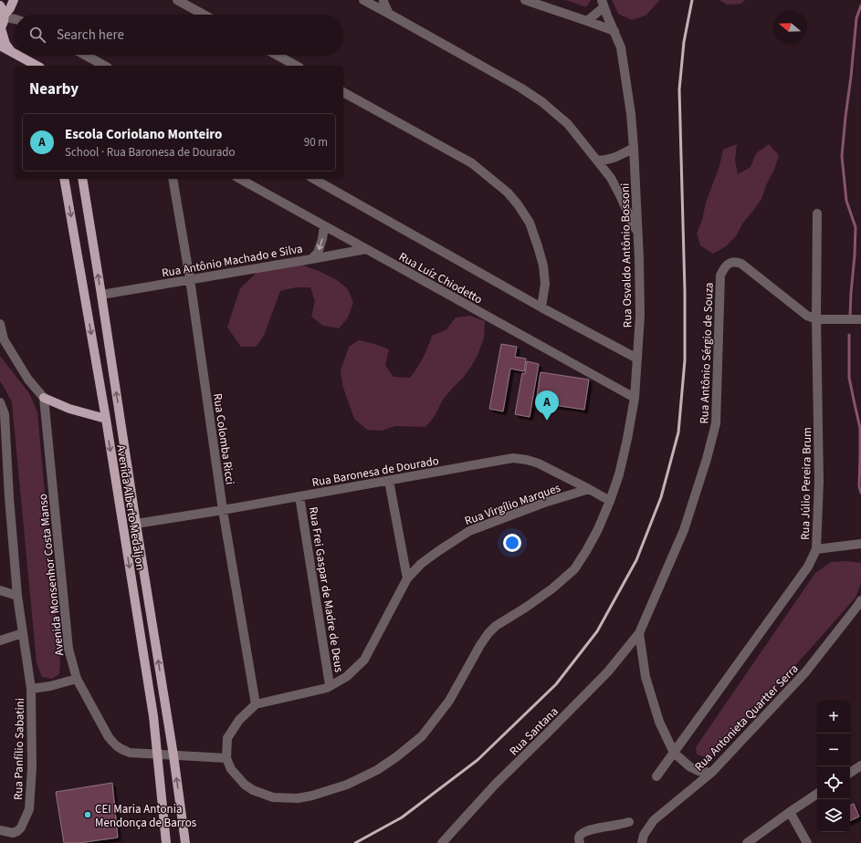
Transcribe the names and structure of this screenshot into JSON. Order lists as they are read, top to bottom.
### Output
{
  "streets": {
    "main road": ["Avenida Alberto Medaljon"],
    "street": [
      "Rua Osvaldo Antônio Bossoni",
      "Rua Antônio Machado e Silva",
      "Rua Luíz Chiodetto",
      "Rua Antônio Sérgio de Souza",
      "Rua Colomba Ricci",
      "Rua Baronesa de Dourado",
      "Rua Júlio Pereira Brum",
      "Rua Virgílio Marques",
      "Avenida Monsenhor Costa Manso",
      "Rua Frei Gaspar de Madre de Deus",
      "Rua Antonieta Quartter Serra",
      "Rua Santana",
      "Rua Panfílio Sabatini"
    ]
  },
  "crossings": [
    ["Rua Osvaldo Antônio Bossoni", "Rua Luíz Chiodetto"],
    ["Rua Osvaldo Antônio Bossoni", "Rua Baronesa de Dourado"],
    ["Rua Osvaldo Antônio Bossoni", "Avenida Monsenhor Costa Manso"],
    ["Rua Antônio Machado e Silva", "Rua Luíz Chiodetto"],
    ["Rua Antônio Machado e Silva", "Rua Colomba Ricci"],
    ["Rua Antônio Machado e Silva", "Avenida Alberto Medaljon"],
    ["Rua Antônio Sérgio de Souza", "Rua Júlio Pereira Brum"],
    ["Rua Antônio Sérgio de Souza", "Rua Santana"],
    ["Rua Colomba Ricci", "Rua Baronesa de Dourado"],
    ["Rua Colomba Ricci", "Rua Virgílio Marques"],
    ["Rua Baronesa de Dourado", "Rua Virgílio Marques"],
    ["Rua Baronesa de Dourado", "Avenida Alberto Medaljon"],
    ["Rua Baronesa de Dourado", "Rua Frei Gaspar de Madre de Deus"],
    ["Rua Virgílio Marques", "Rua Frei Gaspar de Madre de Deus"],
    ["Avenida Alberto Medaljon", "Avenida Monsenhor Costa Manso"]
  ],
  "places": ["CEI Maria Antonia Mendonça de Barros"],
  "north": "left",
  "page": {
    "search": "Search here",
    "heading": "Nearby",
    "list": [
      {
        "mark": "A",
        "name": "Escola Coriolano Monteiro",
        "note": "School · Rua Baronesa de Dourado",
        "value": "90 m"
      }
    ],
    "pins": "A",
    "map_buttons": ["+", "−"]
  }
}
